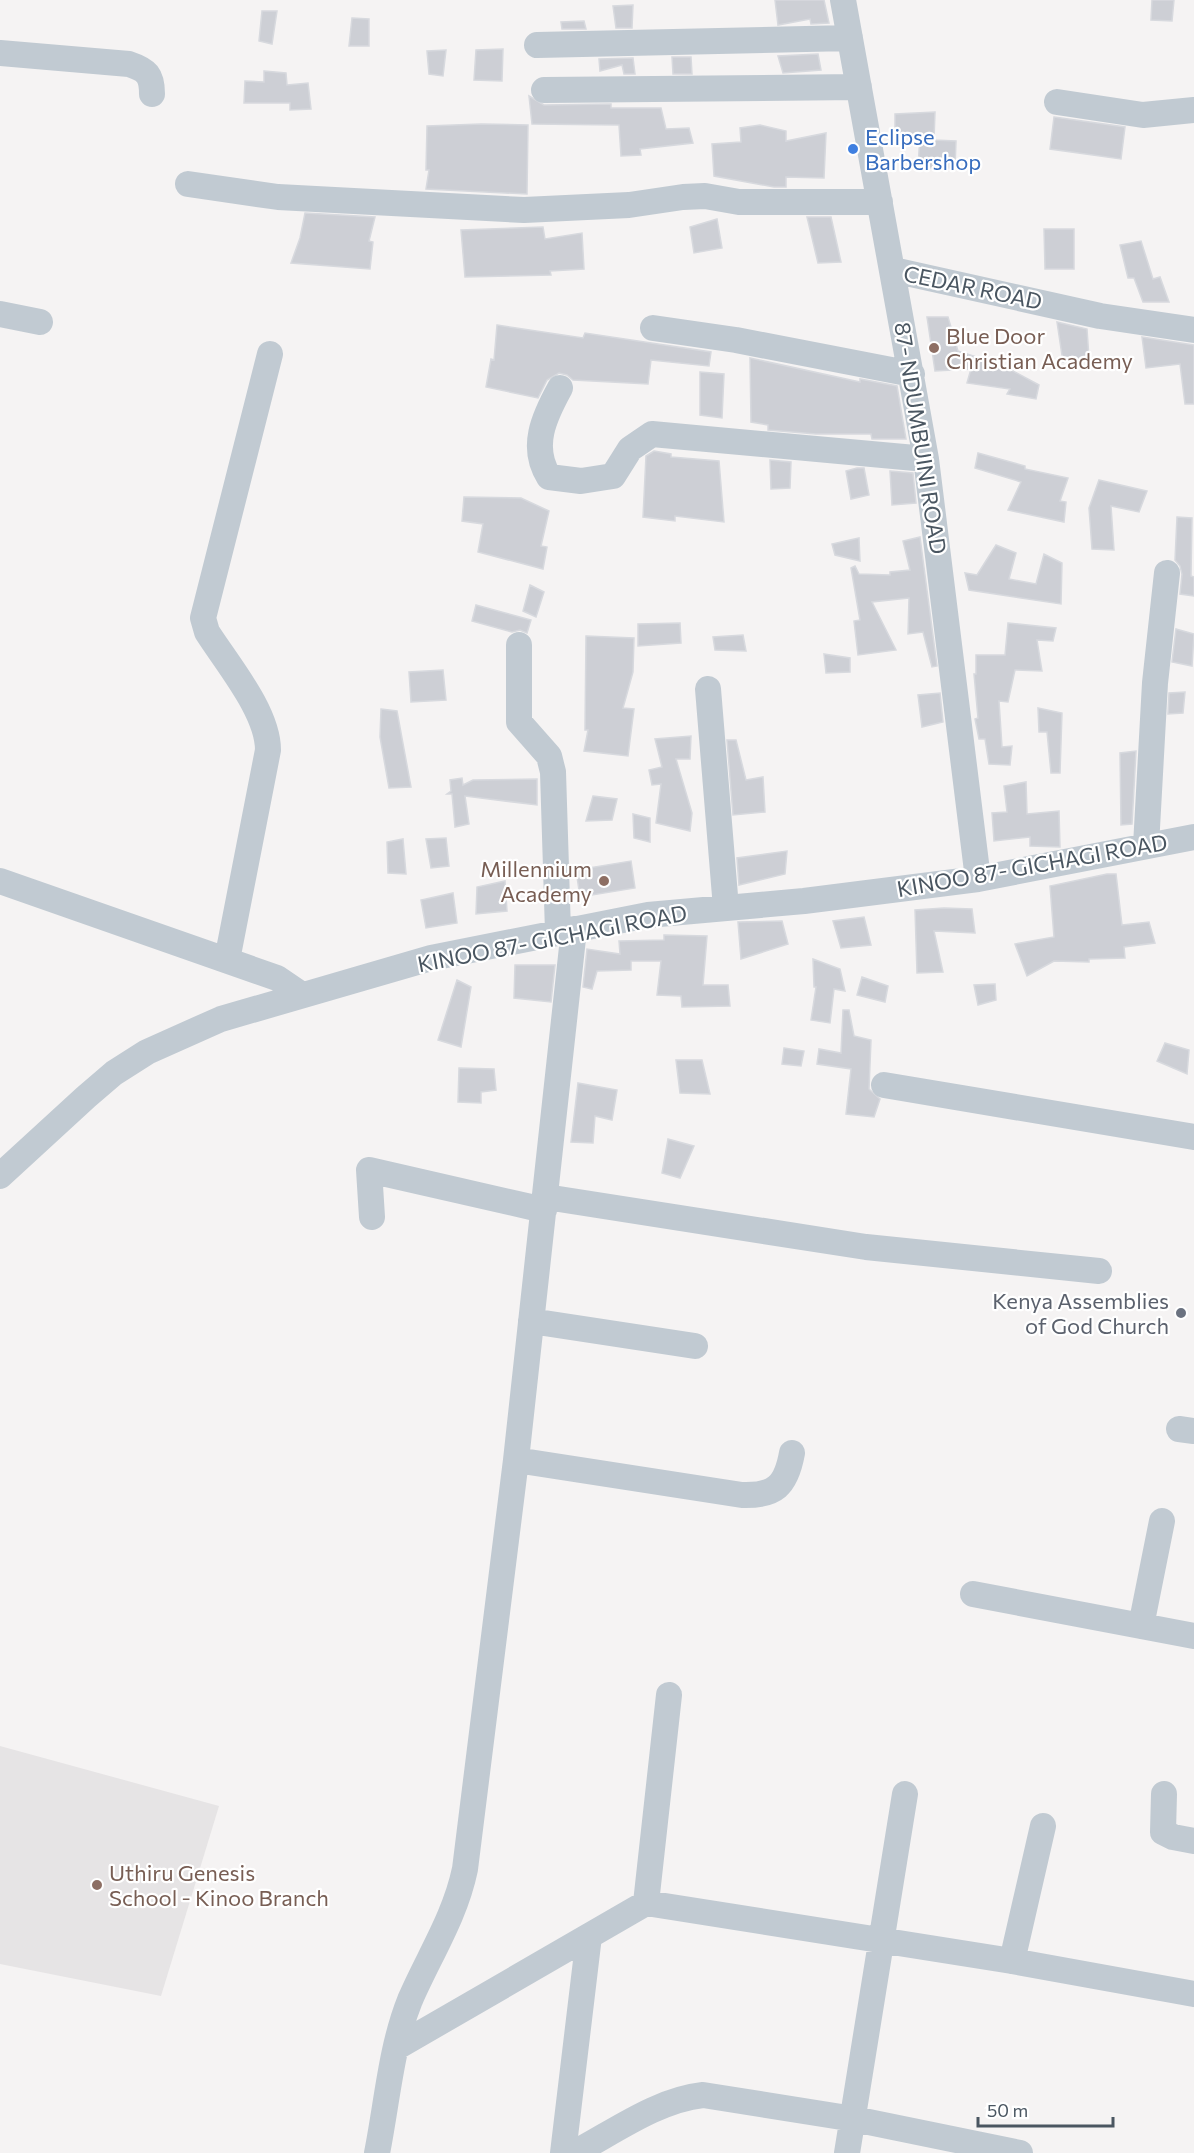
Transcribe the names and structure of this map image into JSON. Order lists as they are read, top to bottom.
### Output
{
  "streets": {
    "street": ["CEDAR ROAD", "87- NDUMBUINI ROAD", "KINOO 87- GICHAGI ROAD"]
  },
  "crossings": [
    ["CEDAR ROAD", "87- NDUMBUINI ROAD"],
    ["87- NDUMBUINI ROAD", "KINOO 87- GICHAGI ROAD"]
  ],
  "places": [
    "Eclipse Barbershop",
    "Blue Door Christian Academy",
    "Millennium Academy",
    "Kenya Assemblies of God Church",
    "Uthiru Genesis School - Kinoo Branch"
  ],
  "scale_bar": "50 m"
}
